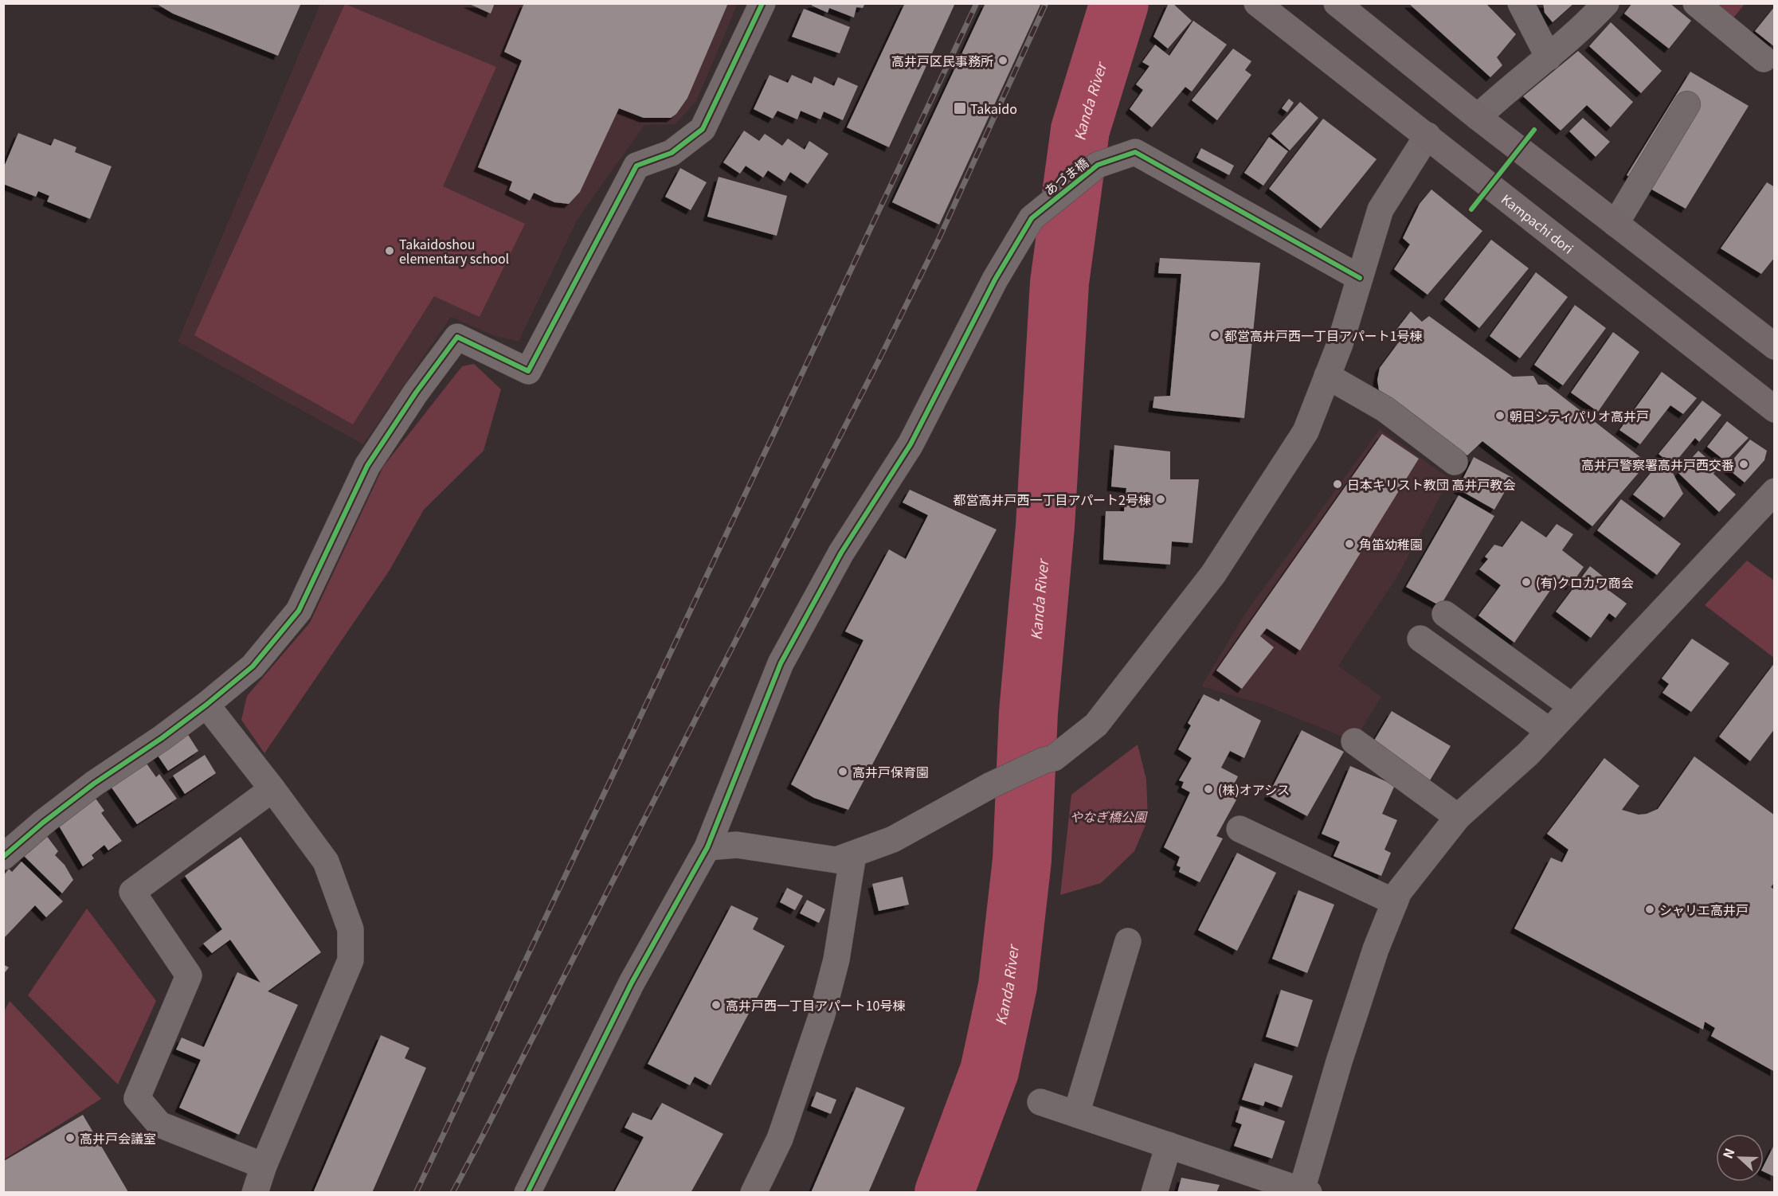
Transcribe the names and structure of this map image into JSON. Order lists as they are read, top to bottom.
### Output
{
  "streets": {
    "main road": ["Kampachi dori"],
    "street": ["あづま橋"]
  },
  "water": ["Kanda River"],
  "parks": ["やなぎ橋公園"],
  "places": {
    "other": [
      "高井戸区民事務所",
      "Takaidoshou elementary school",
      "都営高井戸西一丁目アパート1号棟",
      "朝日シティパリオ高井戸",
      "高井戸警察署高井戸西交番",
      "日本キリスト教団 高井戸教会",
      "都営高井戸西一丁目アパート2号棟",
      "角笛幼稚園",
      "(有)クロカワ商会",
      "高井戸保育園",
      "(株)オアシス",
      "シャリエ高井戸",
      "高井戸西一丁目アパート10号棟",
      "高井戸会議室"
    ],
    "transit": ["Takaido"]
  },
  "north": "left"
}
